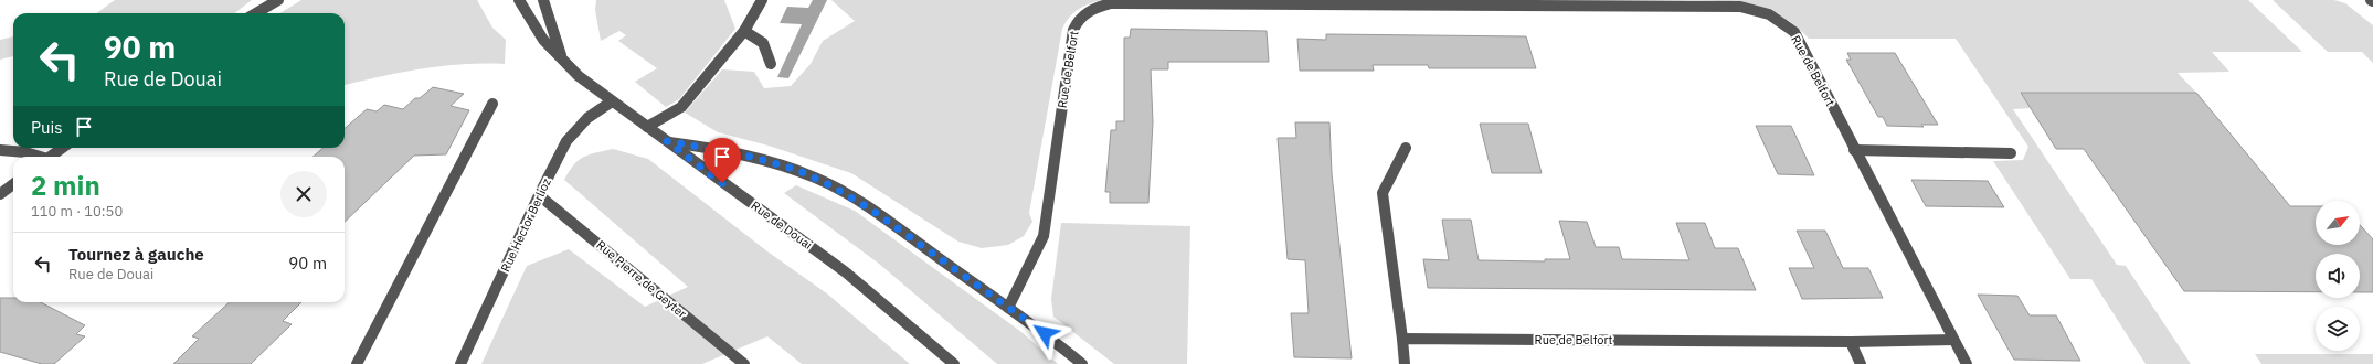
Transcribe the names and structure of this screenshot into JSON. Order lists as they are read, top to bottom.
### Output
{
  "streets": {
    "street": [
      "Rue de Belfort",
      "Rue Hector Berlioz",
      "Rue de Douai",
      "Rue Pierre de Geyter"
    ]
  },
  "crossings": [
    ["Rue Hector Berlioz", "Rue de Douai"],
    ["Rue Hector Berlioz", "Rue Pierre de Geyter"]
  ],
  "north": "top right",
  "page": {
    "turn": ["90 m", "Rue de Douai"],
    "then": "Puis",
    "heading": ["2 min", "110 m · 10:50"],
    "list": [
      {
        "name": "Tournez à gauche",
        "note": "Rue de Douai",
        "value": "90 m"
      }
    ]
  }
}
